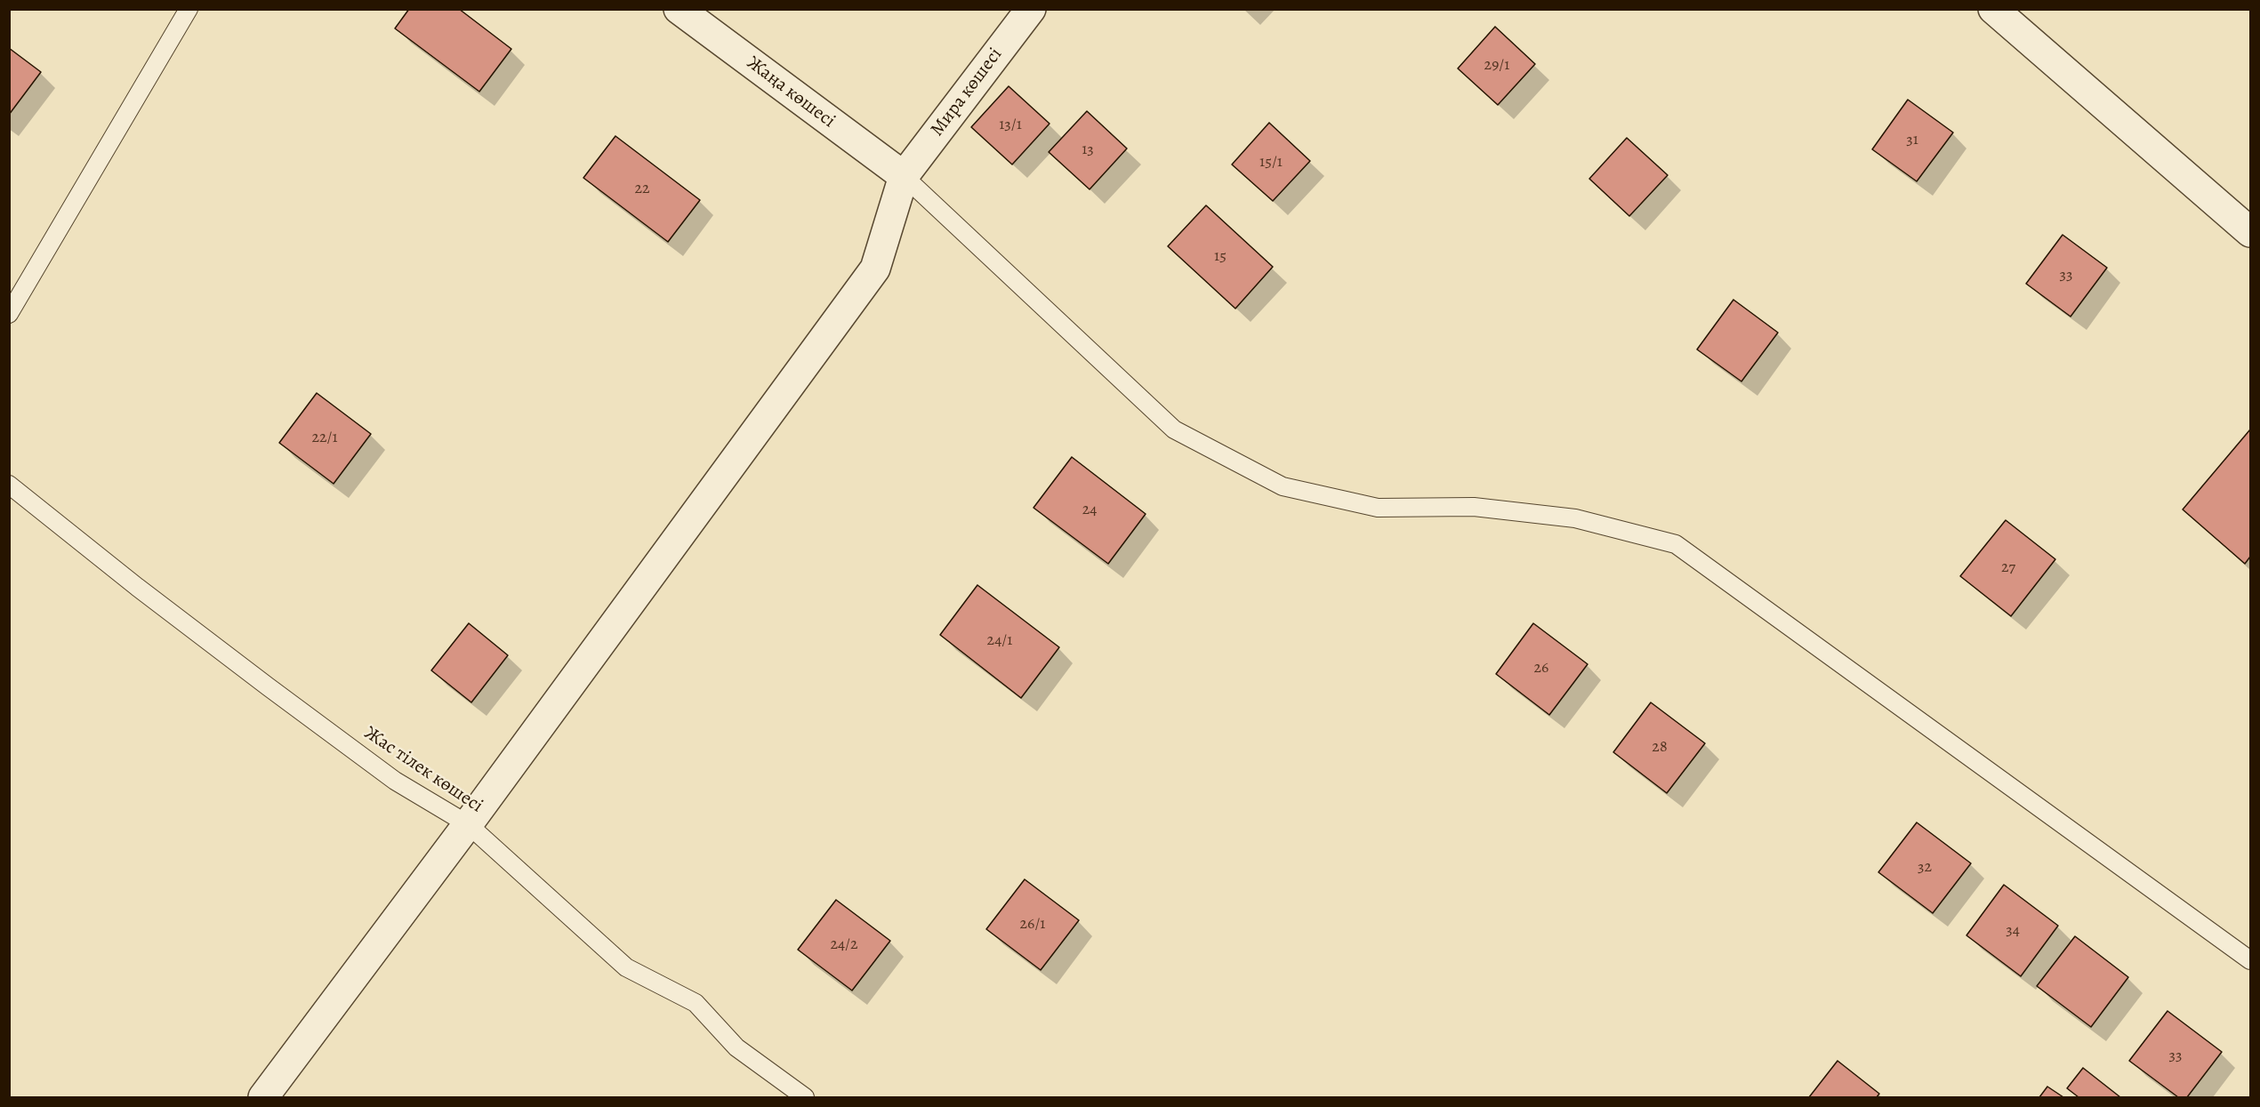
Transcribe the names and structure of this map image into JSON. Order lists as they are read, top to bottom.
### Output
{
  "streets": {
    "street": ["Жаңа көшесі", "Мира көшесі"],
    "lane": ["Жас тілек көшесі"]
  },
  "crossings": [
    ["Жаңа көшесі", "Мира көшесі"]
  ],
  "house_numbers": [
    "29/1",
    "13/1",
    "31",
    "13",
    "15/1",
    "22",
    "15",
    "33",
    "22/1",
    "24",
    "27",
    "24/1",
    "26",
    "28",
    "32",
    "26/1",
    "34",
    "24/2",
    "33"
  ]
}
